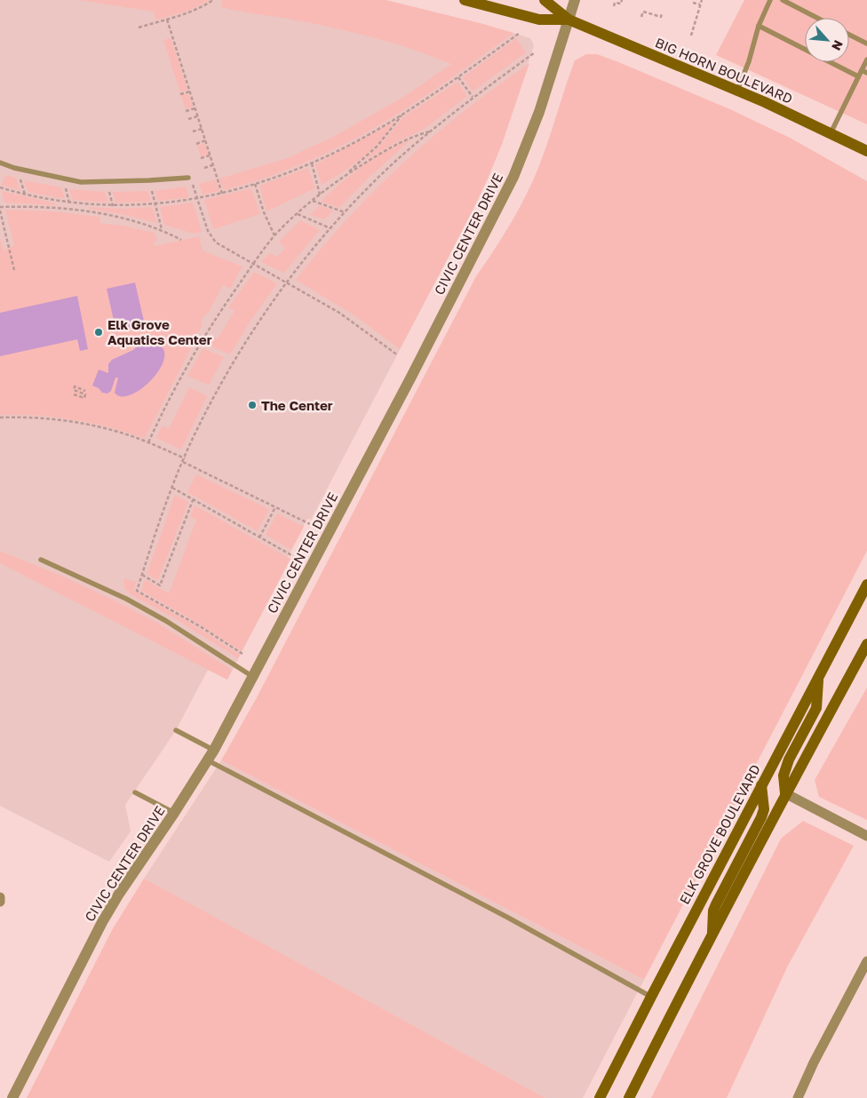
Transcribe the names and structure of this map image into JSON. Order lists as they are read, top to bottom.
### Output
{
  "streets": {
    "main road": ["BIG HORN BOULEVARD", "ELK GROVE BOULEVARD"],
    "street": ["CIVIC CENTER DRIVE"]
  },
  "crossings": [
    ["BIG HORN BOULEVARD", "CIVIC CENTER DRIVE"]
  ],
  "places": ["Elk Grove Aquatics Center", "The Center"],
  "north": "bottom right"
}
